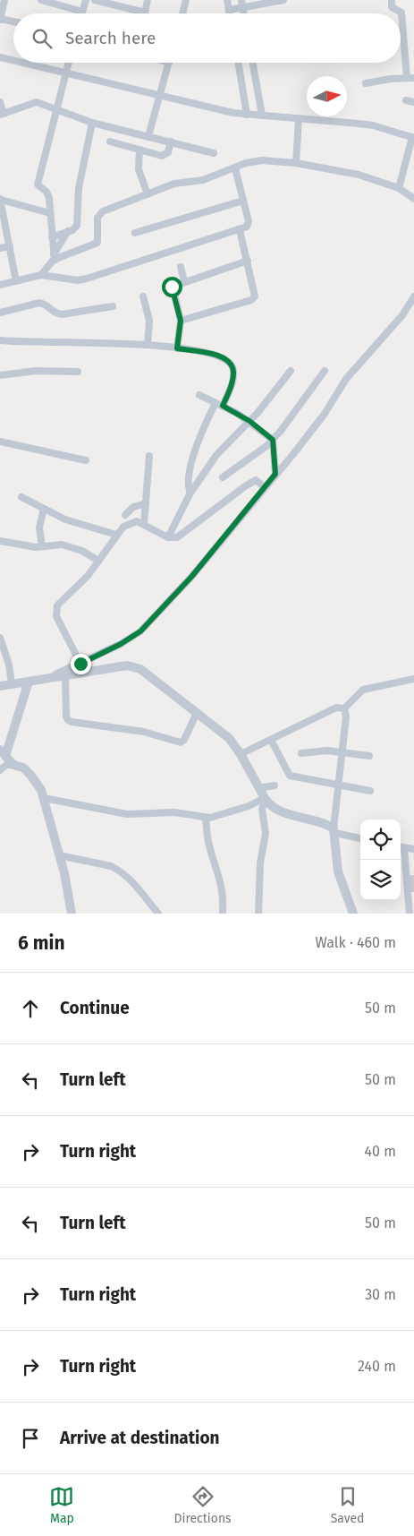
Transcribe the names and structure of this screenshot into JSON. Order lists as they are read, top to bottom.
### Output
{
  "north": "right",
  "page": {
    "search": "Search here",
    "heading": ["6 min", "Walk · 460 m"],
    "list": [
      ["Continue", "50 m"],
      ["Turn left", "50 m"],
      ["Turn right", "40 m"],
      ["Turn left", "50 m"],
      ["Turn right", "30 m"],
      ["Turn right", "240 m"],
      "Arrive at destination"
    ],
    "nav": ["Map", "Directions", "Saved"]
  }
}
